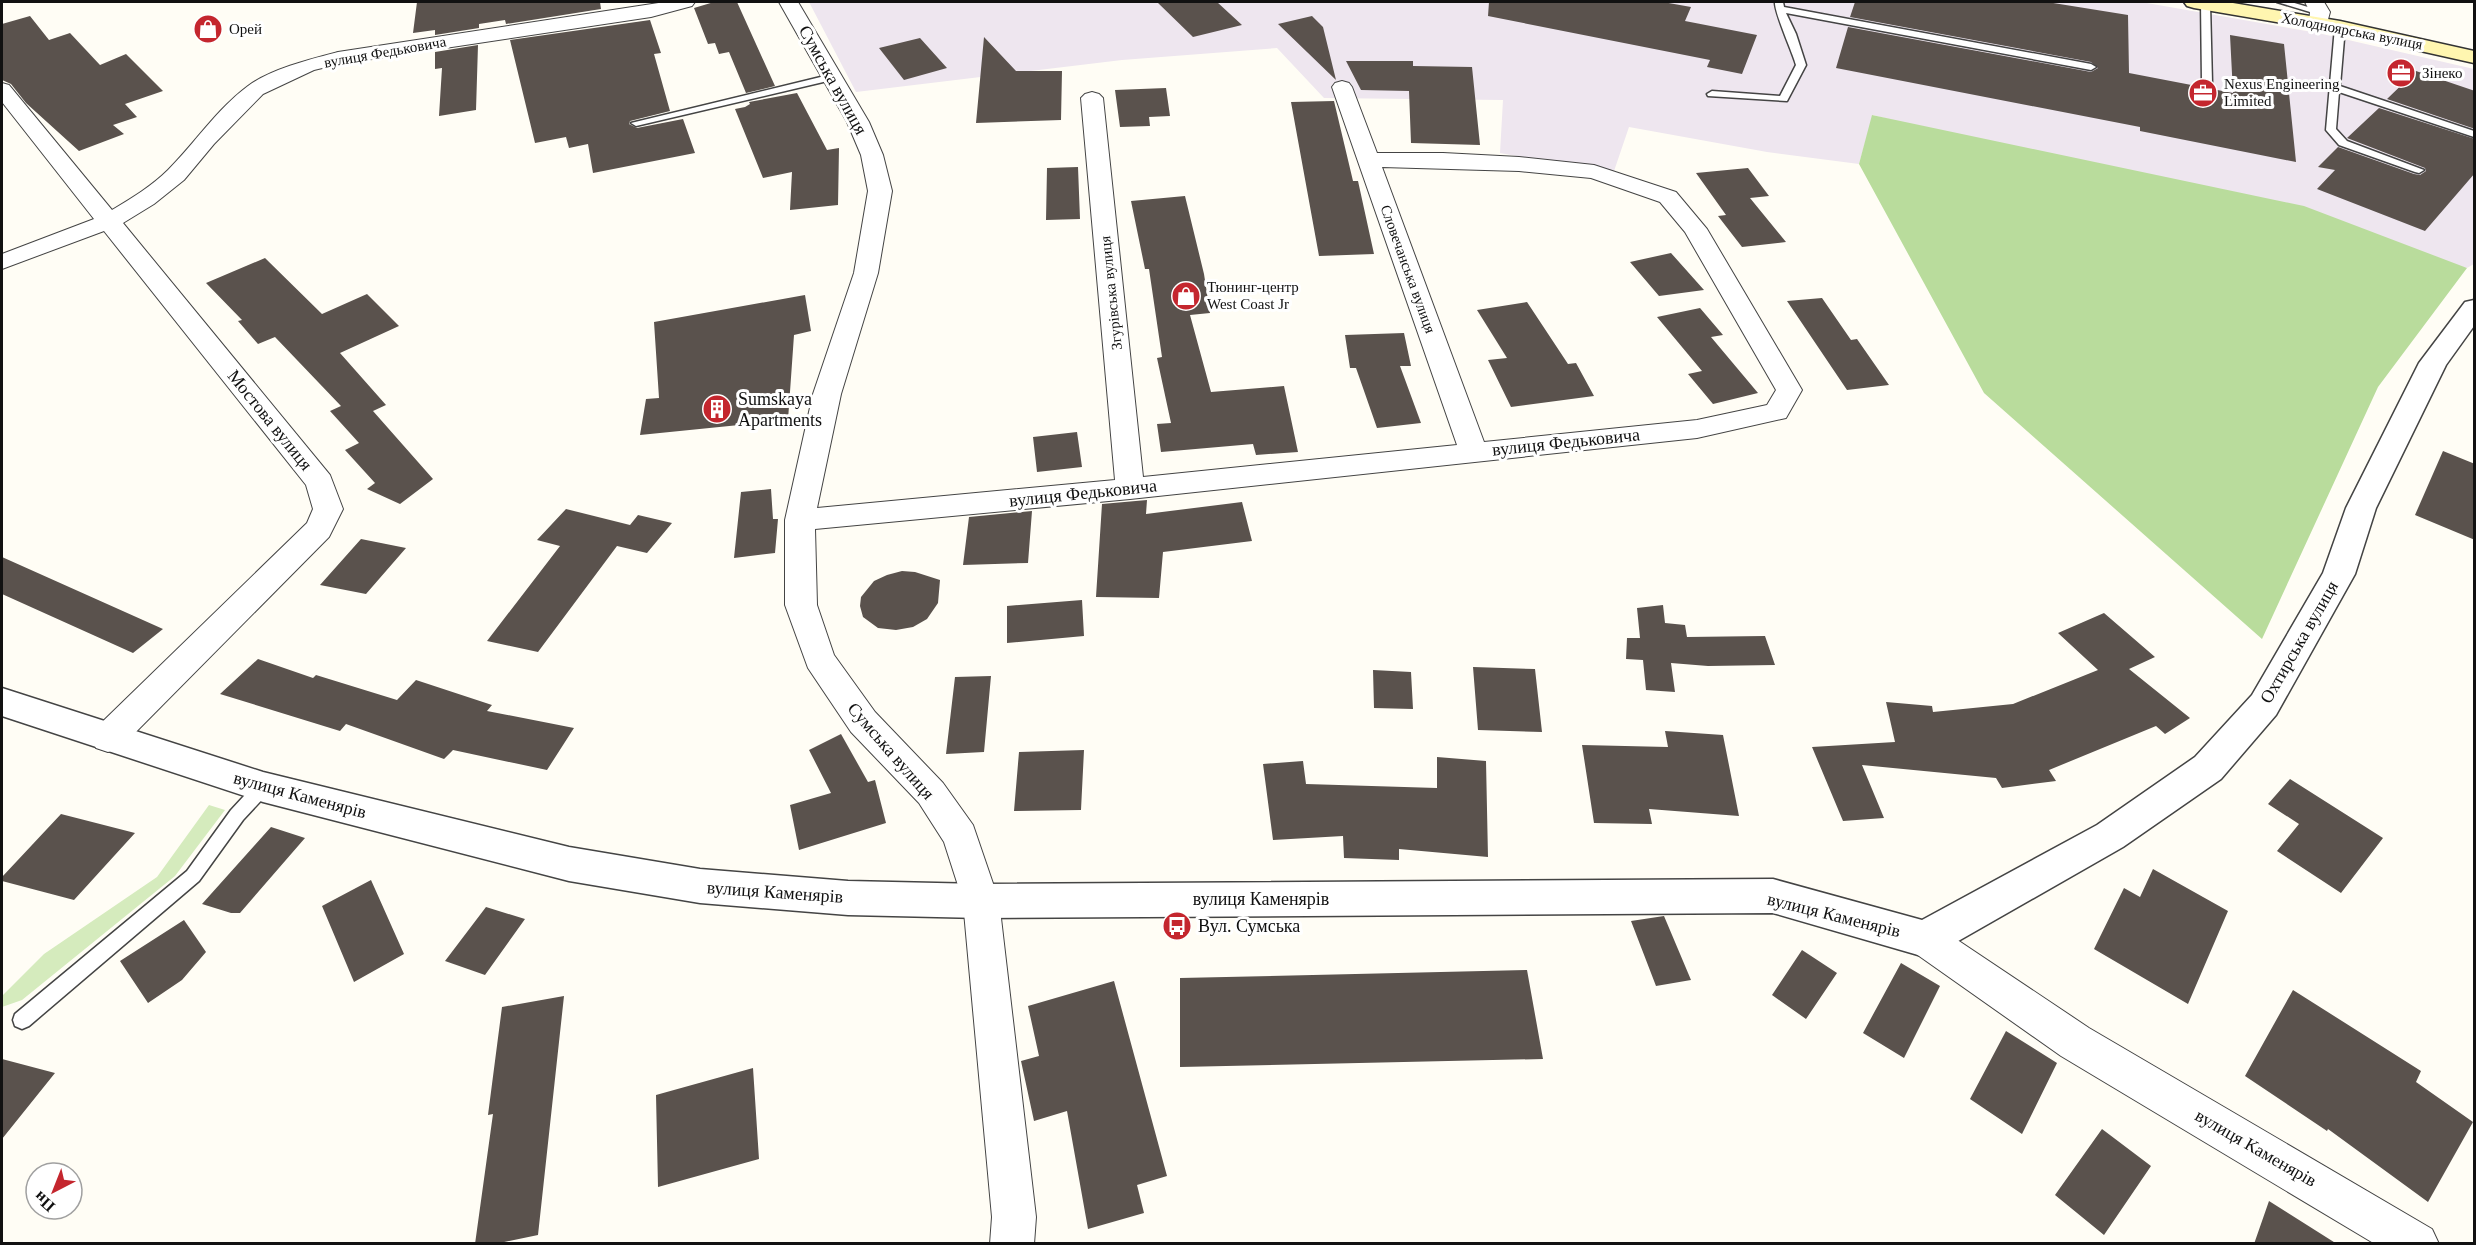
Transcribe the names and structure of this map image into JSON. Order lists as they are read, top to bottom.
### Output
{
  "streets": {
    "main road": ["Холодноярська вулиця"],
    "street": [
      "вулиця Федьковича",
      "Сумська вулиця",
      "Словечанська вулиця",
      "Згурівська вулиця",
      "Мостова вулиця",
      "Охтирська вулиця",
      "вулиця Каменярів"
    ]
  },
  "crossings": [
    ["вулиця Федьковича", "Сумська вулиця"],
    ["вулиця Федьковича", "Словечанська вулиця"],
    ["вулиця Федьковича", "Згурівська вулиця"],
    ["вулиця Федьковича", "Мостова вулиця"],
    ["Сумська вулиця", "вулиця Каменярів"],
    ["Мостова вулиця", "вулиця Каменярів"],
    ["Охтирська вулиця", "вулиця Каменярів"]
  ],
  "places": {
    "shop": ["Орей", "Тюнинг-центр West Coast Jr"],
    "office": ["Зінеко", "Nexus Engineering Limited"],
    "building": ["Sumskaya Apartments"],
    "bus stop": ["Вул. Сумська"]
  },
  "north": "bottom left"
}
